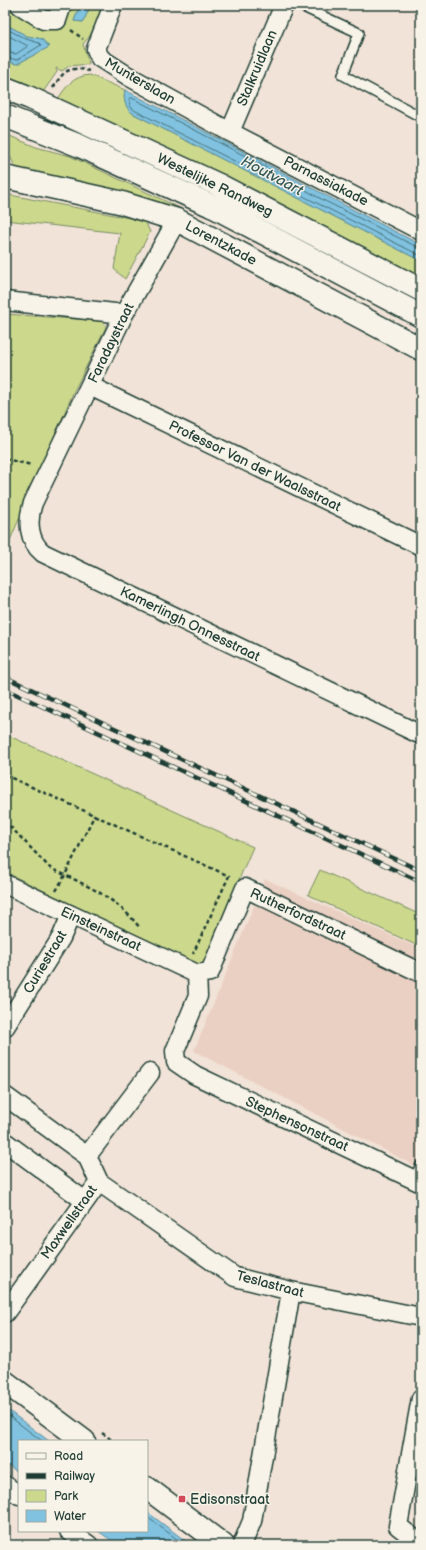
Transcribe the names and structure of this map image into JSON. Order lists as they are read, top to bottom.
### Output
{
  "streets": {
    "main road": ["Westelijke Randweg", "Lorentzkade"],
    "street": [
      "Stalkruidlaan",
      "Munterslaan",
      "Parnassiakade",
      "Faradaystraat",
      "Professor Van der Waalsstraat",
      "Kamerlingh Onnesstraat",
      "Rutherfordstraat",
      "Einsteinstraat",
      "Curiestraat",
      "Stephensonstraat",
      "Maxwellstraat",
      "Teslastraat"
    ]
  },
  "crossings": [
    ["Stalkruidlaan", "Munterslaan"],
    ["Stalkruidlaan", "Parnassiakade"],
    ["Munterslaan", "Parnassiakade"],
    ["Lorentzkade", "Faradaystraat"],
    ["Faradaystraat", "Professor Van der Waalsstraat"],
    ["Faradaystraat", "Kamerlingh Onnesstraat"],
    ["Rutherfordstraat", "Einsteinstraat"],
    ["Rutherfordstraat", "Stephensonstraat"],
    ["Einsteinstraat", "Curiestraat"],
    ["Einsteinstraat", "Stephensonstraat"],
    ["Maxwellstraat", "Teslastraat"]
  ],
  "water": ["Houtvaart"],
  "places": {
    "transit": ["Edisonstraat"]
  },
  "legend": [
    "Road",
    "Railway",
    "Park",
    "Water"
  ]
}
